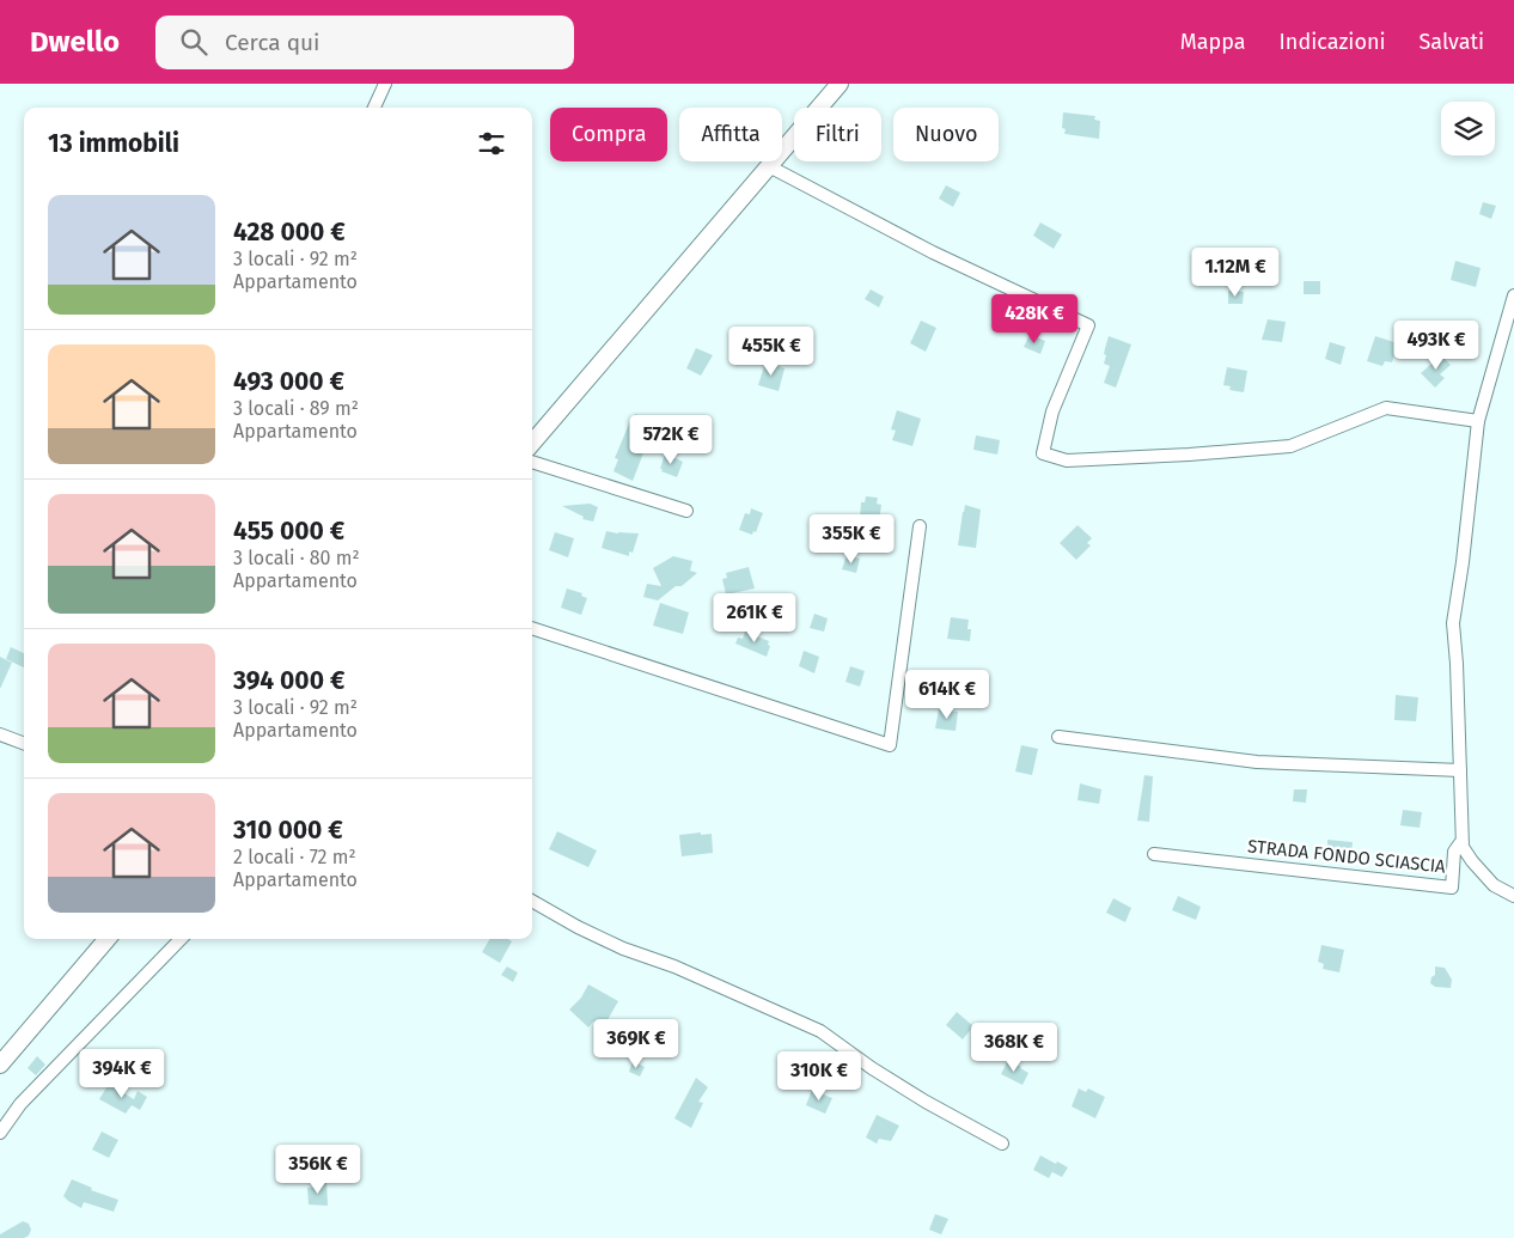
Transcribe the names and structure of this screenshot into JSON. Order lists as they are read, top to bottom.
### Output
{
  "streets": {
    "street": ["STRADA FONDO SCIASCIA"]
  },
  "page": {
    "header": "Dwello",
    "search": "Cerca qui",
    "nav": ["Mappa", "Indicazioni", "Salvati"],
    "chip": [
      "Compra",
      "Affitta",
      "Filtri",
      "Nuovo"
    ],
    "heading": "13 immobili",
    "list": [
      {
        "name": "428 000 €",
        "note": "3 locali · 92 m² · Appartamento"
      },
      {
        "name": "493 000 €",
        "note": "3 locali · 89 m² · Appartamento"
      },
      {
        "name": "455 000 €",
        "note": "3 locali · 80 m² · Appartamento"
      },
      {
        "name": "394 000 €",
        "note": "3 locali · 92 m² · Appartamento"
      },
      {
        "name": "310 000 €",
        "note": "2 locali · 72 m² · Appartamento"
      }
    ],
    "price": [
      "1.12M €",
      "428K €",
      "493K €",
      "455K €",
      "572K €",
      "355K €",
      "261K €",
      "614K €",
      "369K €",
      "368K €",
      "394K €",
      "310K €",
      "356K €"
    ]
  }
}
